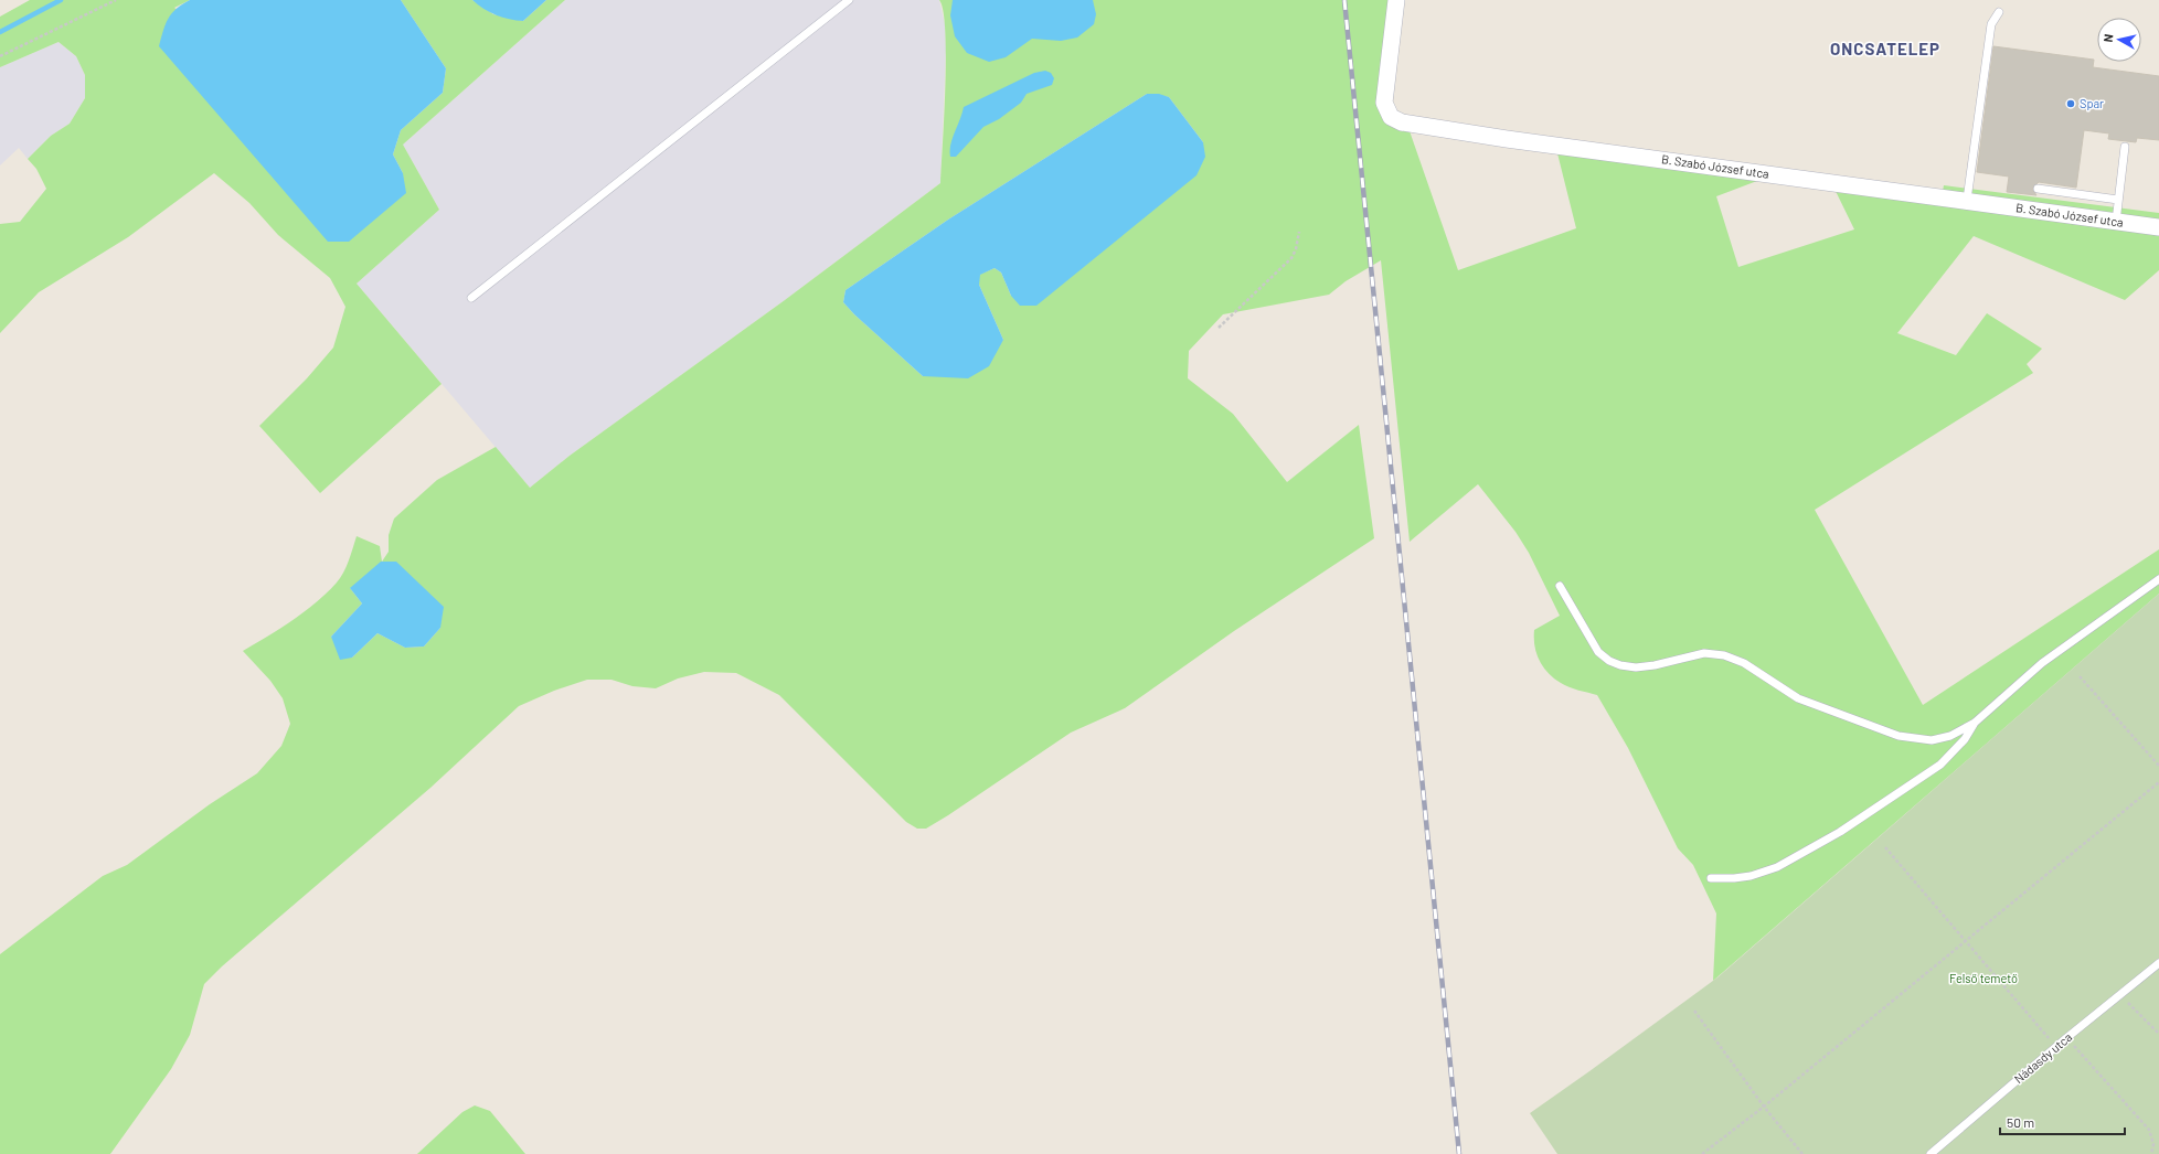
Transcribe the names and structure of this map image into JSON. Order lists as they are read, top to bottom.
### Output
{
  "streets": {
    "street": ["B. Szabó József utca"],
    "lane": ["Nádasdy utca"]
  },
  "districts": ["ONCSATELEP"],
  "parks": ["Felső temető"],
  "places": ["Spar"],
  "scale_bar": "50 m",
  "north": "left"
}
